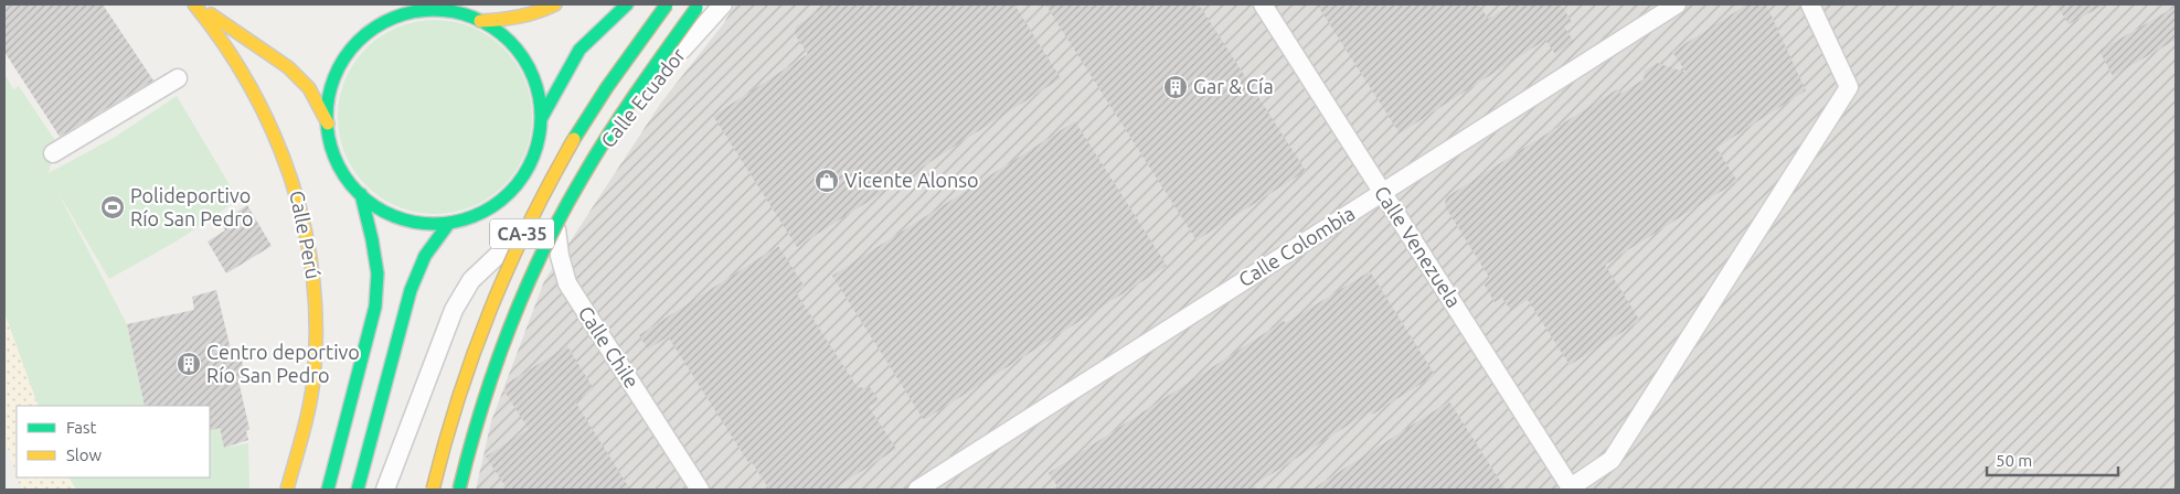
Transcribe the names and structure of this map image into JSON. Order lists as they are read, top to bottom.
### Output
{
  "streets": {
    "main road": ["CA-35", "Calle Perú"],
    "street": [
      "Calle Ecuador",
      "Calle Colombia",
      "Calle Venezuela",
      "Calle Chile"
    ]
  },
  "crossings": [
    ["Calle Ecuador", "Calle Chile"],
    ["Calle Colombia", "Calle Venezuela"]
  ],
  "places": {
    "building": ["Gar & Cía", "Centro deportivo Río San Pedro"],
    "shop": ["Vicente Alonso"],
    "sports": ["Polideportivo Río San Pedro"]
  },
  "legend": ["Fast", "Slow"],
  "scale_bar": "50 m"
}
